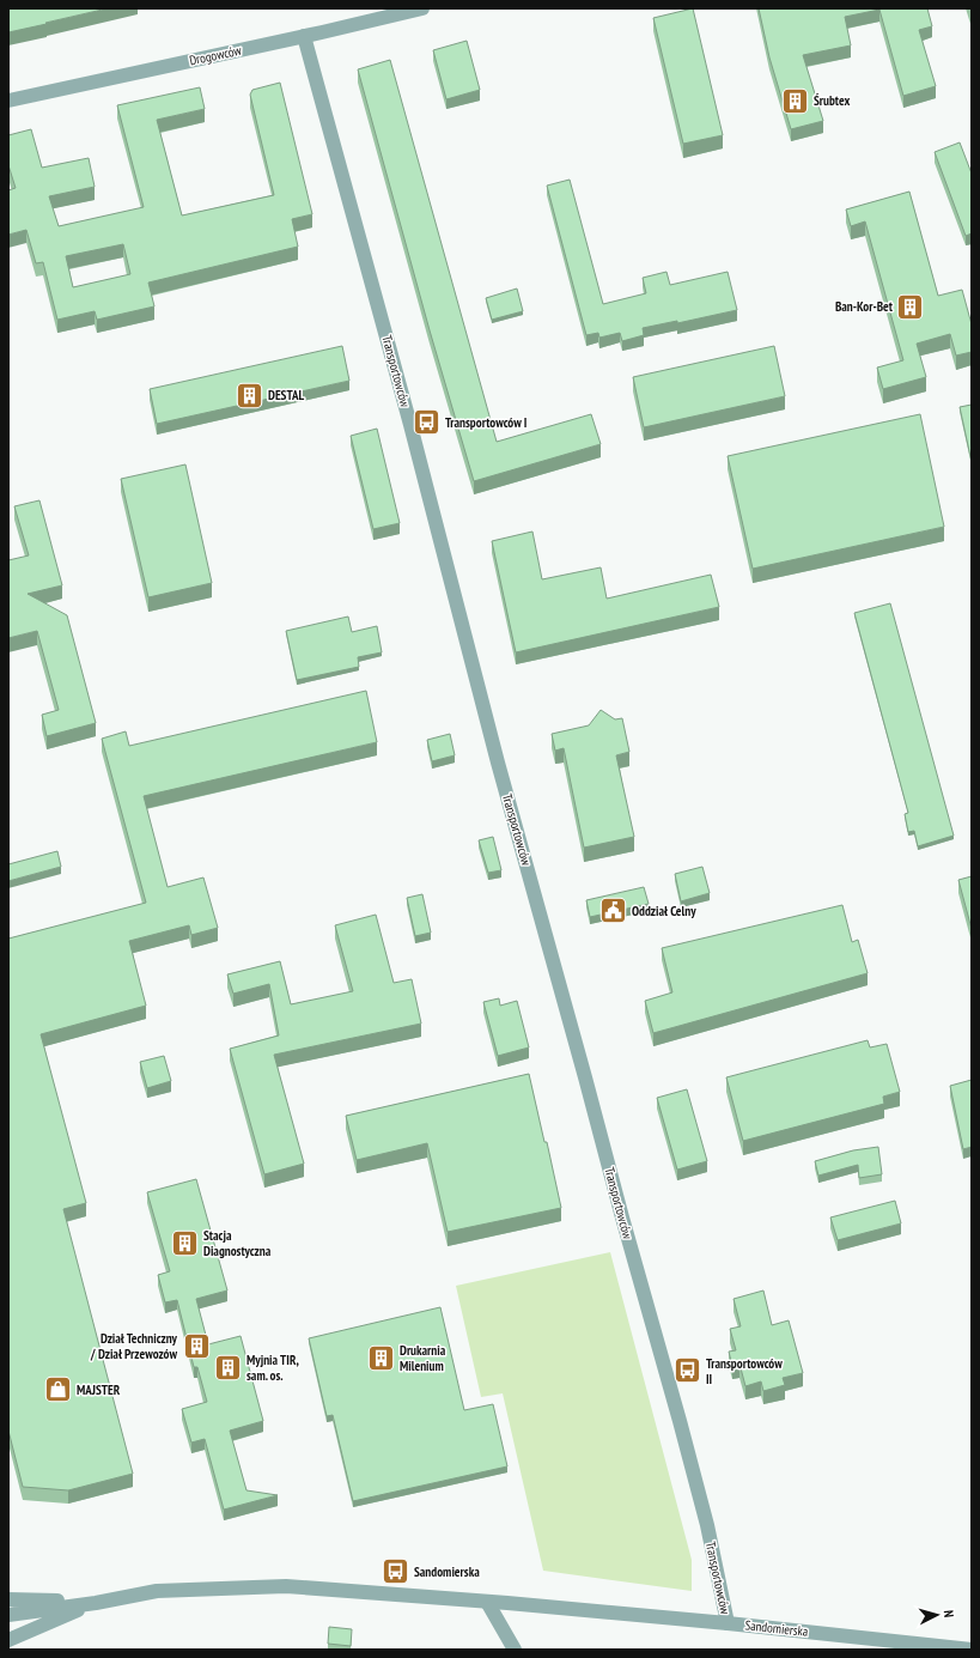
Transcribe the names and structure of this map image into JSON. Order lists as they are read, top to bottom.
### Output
{
  "streets": {
    "street": ["Drogowców", "Transportowców", "Sandomierska"]
  },
  "crossings": [
    ["Drogowców", "Transportowców"],
    ["Transportowców", "Sandomierska"]
  ],
  "places": {
    "building": [
      "Śrubtex",
      "Ban-Kor-Bet",
      "DESTAL",
      "Stacja Diagnostyczna",
      "Dział Techniczny / Dział Przewozów",
      "Drukarnia Milenium",
      "Myjnia TIR, sam. os."
    ],
    "bus stop": ["Transportowców I", "Transportowców II", "Sandomierska"],
    "public building": ["Oddział Celny"],
    "shop": ["MAJSTER"]
  },
  "north": "right"
}
